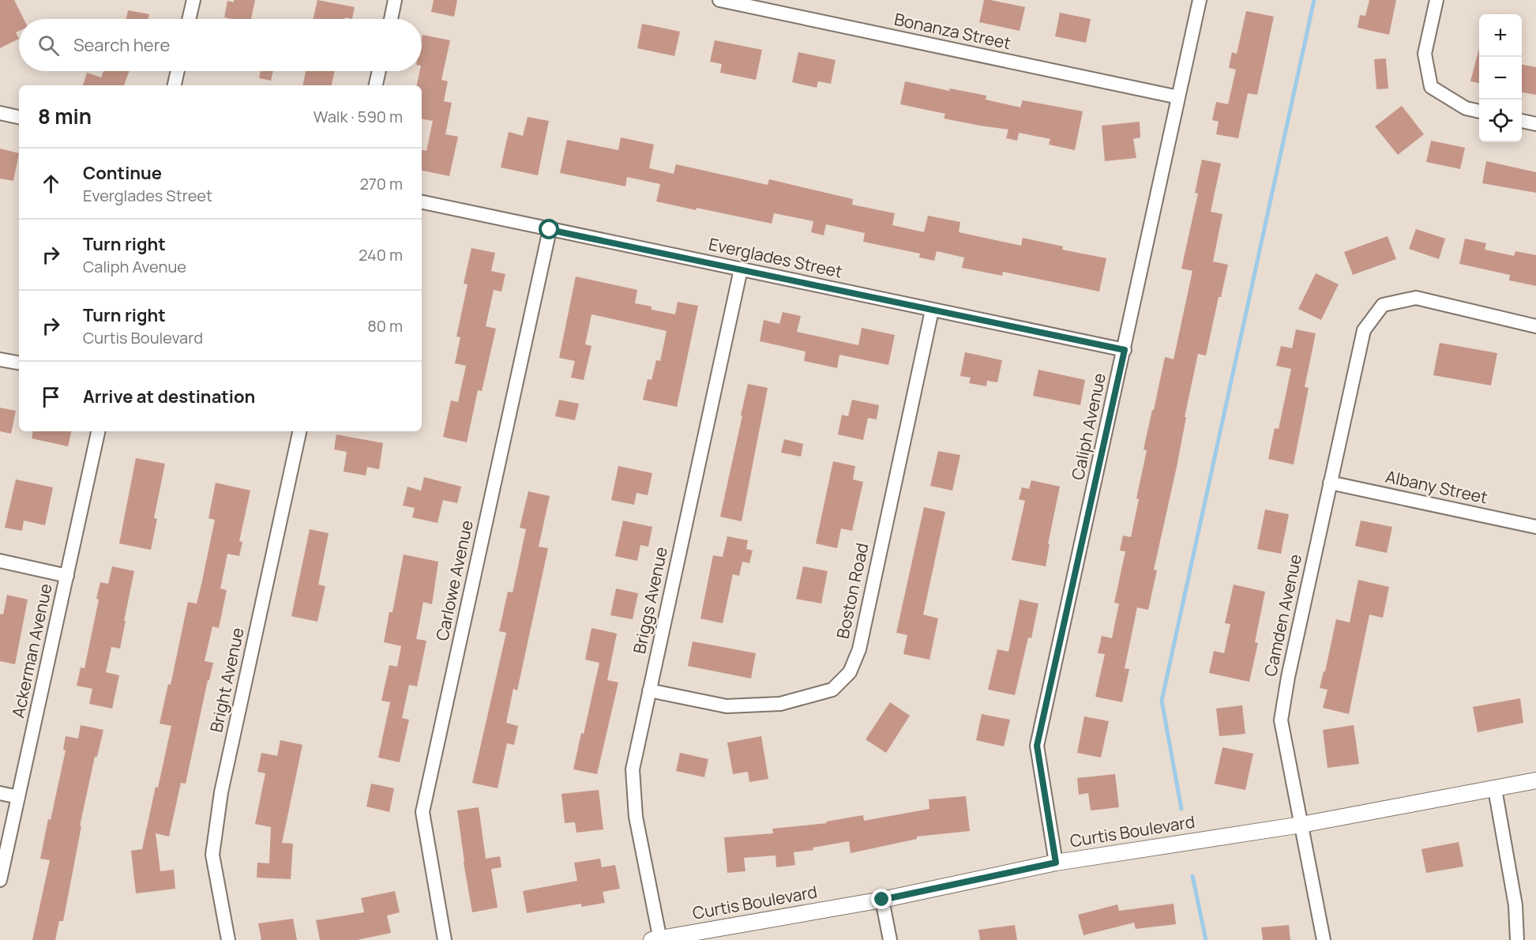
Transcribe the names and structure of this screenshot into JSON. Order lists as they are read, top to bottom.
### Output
{
  "streets": {
    "street": [
      "Bonanza Street",
      "Everglades Street",
      "Caliph Avenue",
      "Albany Street",
      "Carlowe Avenue",
      "Boston Road",
      "Briggs Avenue",
      "Camden Avenue",
      "Ackerman Avenue",
      "Bright Avenue",
      "Curtis Boulevard"
    ]
  },
  "crossings": [
    ["Bonanza Street", "Caliph Avenue"],
    ["Everglades Street", "Caliph Avenue"],
    ["Everglades Street", "Carlowe Avenue"],
    ["Everglades Street", "Boston Road"],
    ["Everglades Street", "Briggs Avenue"],
    ["Caliph Avenue", "Curtis Boulevard"],
    ["Albany Street", "Camden Avenue"],
    ["Boston Road", "Briggs Avenue"],
    ["Briggs Avenue", "Curtis Boulevard"],
    ["Camden Avenue", "Curtis Boulevard"]
  ],
  "page": {
    "map_buttons": ["+", "−"],
    "search": "Search here",
    "heading": ["8 min", "Walk · 590 m"],
    "list": [
      ["Continue", "Everglades Street", "270 m"],
      ["Turn right", "Caliph Avenue", "240 m"],
      ["Turn right", "Curtis Boulevard", "80 m"],
      "Arrive at destination"
    ]
  }
}
